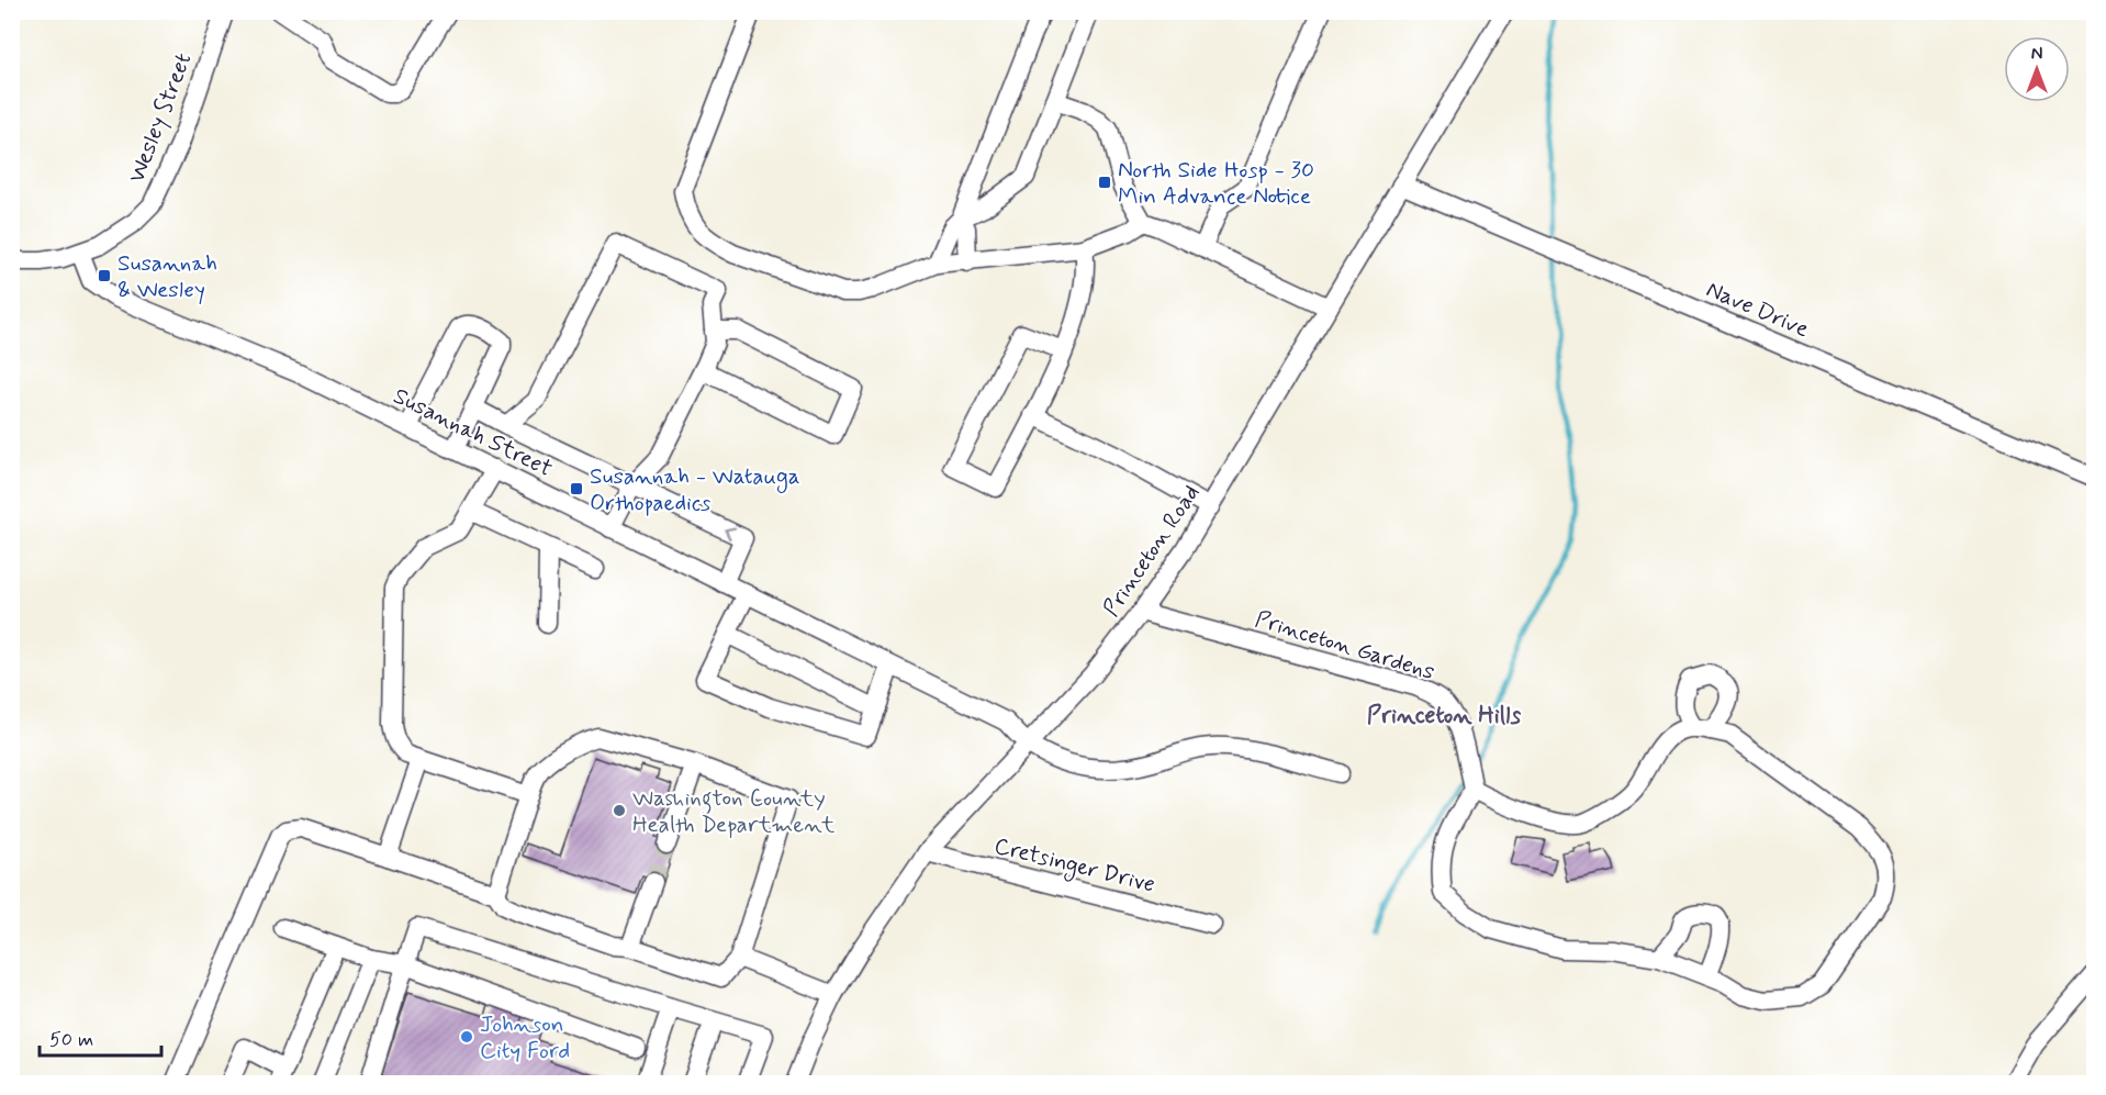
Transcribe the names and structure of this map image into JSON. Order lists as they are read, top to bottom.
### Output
{
  "streets": {
    "street": [
      "Wesley Street",
      "Nave Drive",
      "Susannah Street",
      "Princeton Road",
      "Princeton Gardens",
      "Cretsinger Drive"
    ]
  },
  "crossings": [
    ["Wesley Street", "Susannah Street"],
    ["Nave Drive", "Princeton Road"],
    ["Susannah Street", "Princeton Road"],
    ["Princeton Road", "Princeton Gardens"],
    ["Princeton Road", "Cretsinger Drive"]
  ],
  "districts": ["Princeton Hills"],
  "places": {
    "transit": ["North Side Hosp - 30 Min Advance Notice", "Susannah & Wesley", "Susannah - Watauga Orthopaedics"],
    "other": ["Washington County Health Department", "Johnson City Ford"]
  },
  "scale_bar": "50 m",
  "north": "top"
}
